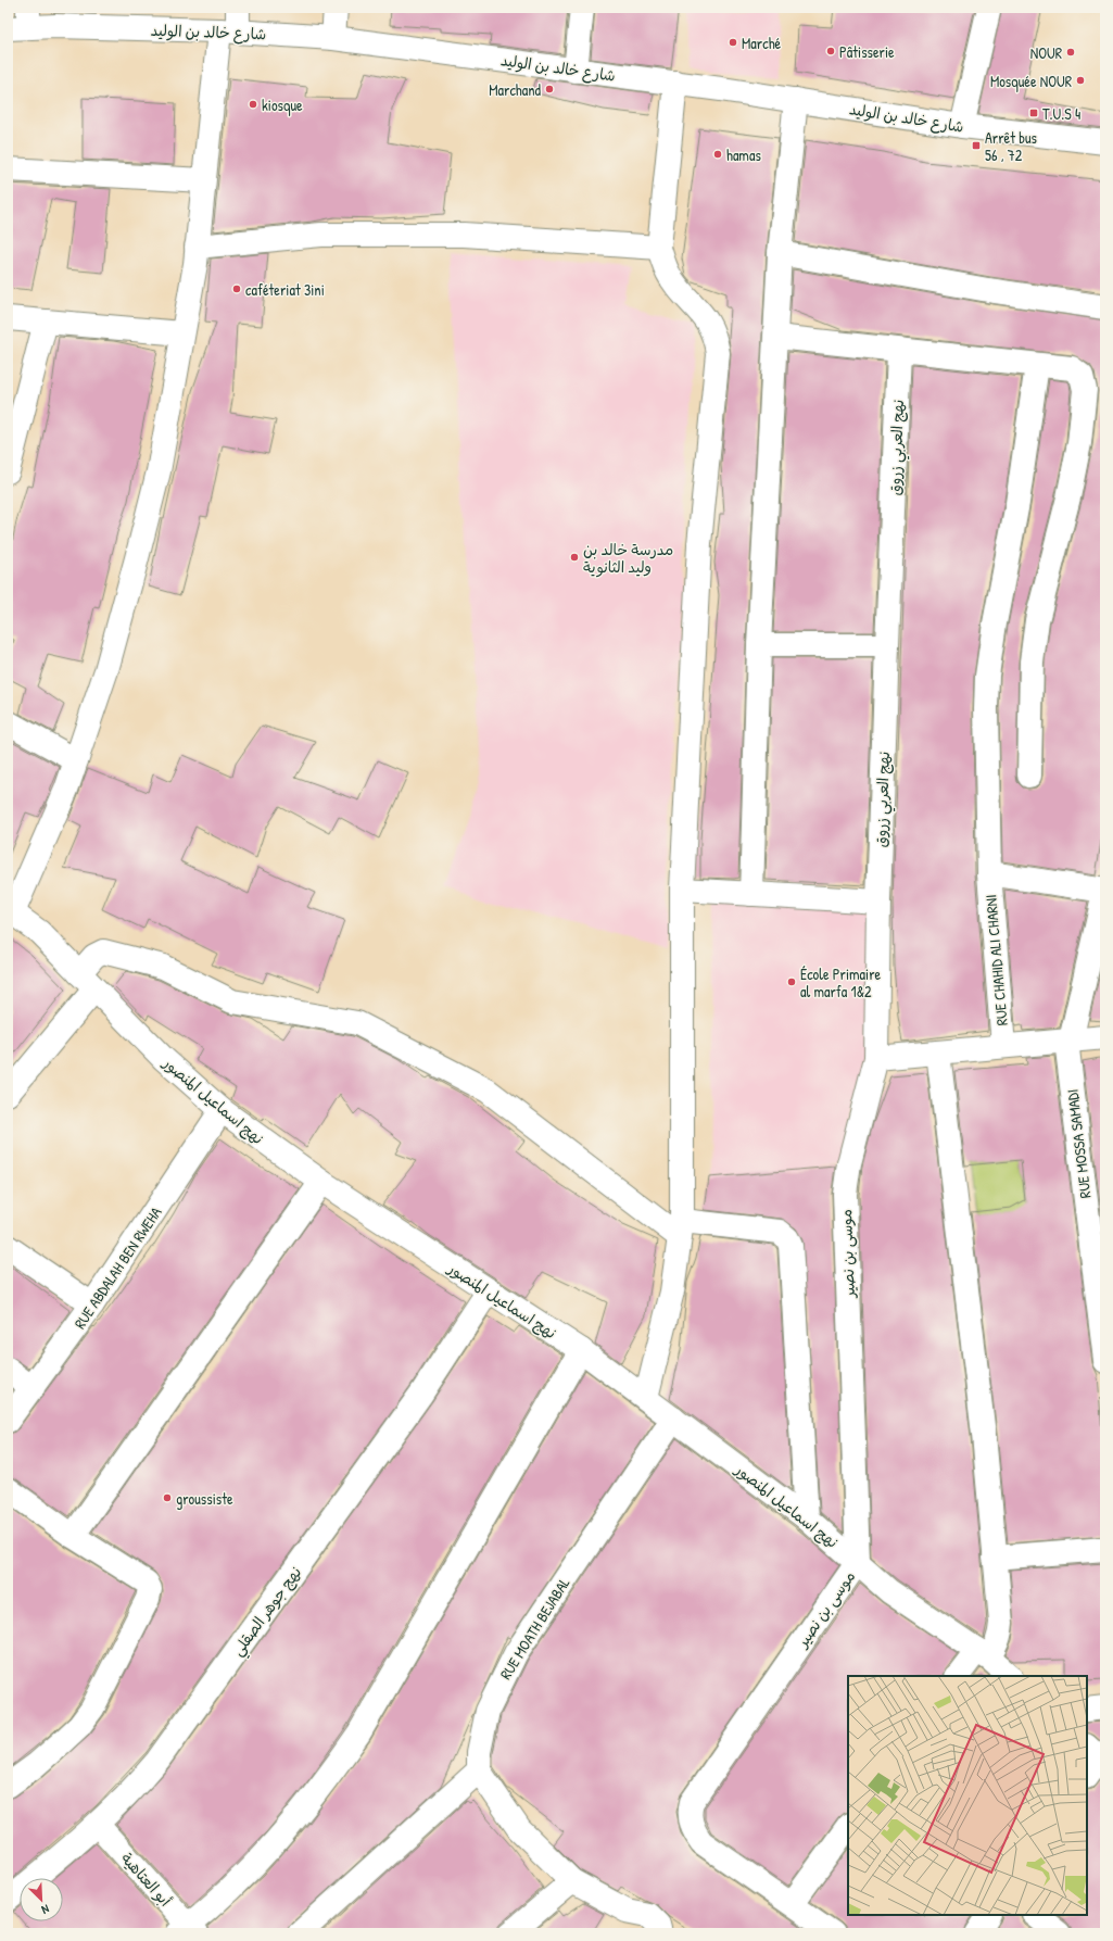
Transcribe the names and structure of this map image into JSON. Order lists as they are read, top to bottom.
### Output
{
  "streets": {
    "street": [
      "شارع خالد بن الوليد",
      "نهج العربي زروق",
      "RUE CHAHID ALI CHARNI",
      "نهج اسماعيل المنصور",
      "RUE MOSSA SAMADI",
      "موسى بن نصير",
      "RUE ABDALAH BEN RWEHA",
      "نهج جوهر الصقلي",
      "RUE MOATH BEJABAL",
      "أبو العتاهية"
    ]
  },
  "crossings": [
    ["نهج العربي زروق", "موسى بن نصير"],
    ["نهج اسماعيل المنصور", "موسى بن نصير"],
    ["نهج اسماعيل المنصور", "RUE ABDALAH BEN RWEHA"],
    ["نهج اسماعيل المنصور", "نهج جوهر الصقلي"],
    ["نهج اسماعيل المنصور", "RUE MOATH BEJABAL"],
    ["نهج جوهر الصقلي", "أبو العتاهية"]
  ],
  "places": {
    "other": [
      "Marché",
      "Pâtisserie",
      "NOUR",
      "Mosquée NOUR",
      "Marchand",
      "kiosque",
      "hamas",
      "caféteriat 3ini",
      "مدرسة خالد بن وليد الثانوية",
      "École Primaire al marfa 1&2",
      "groussiste"
    ],
    "transit": ["T.U.S 4", "Arrêt bus 56 , 72"]
  },
  "north": "bottom right"
}
